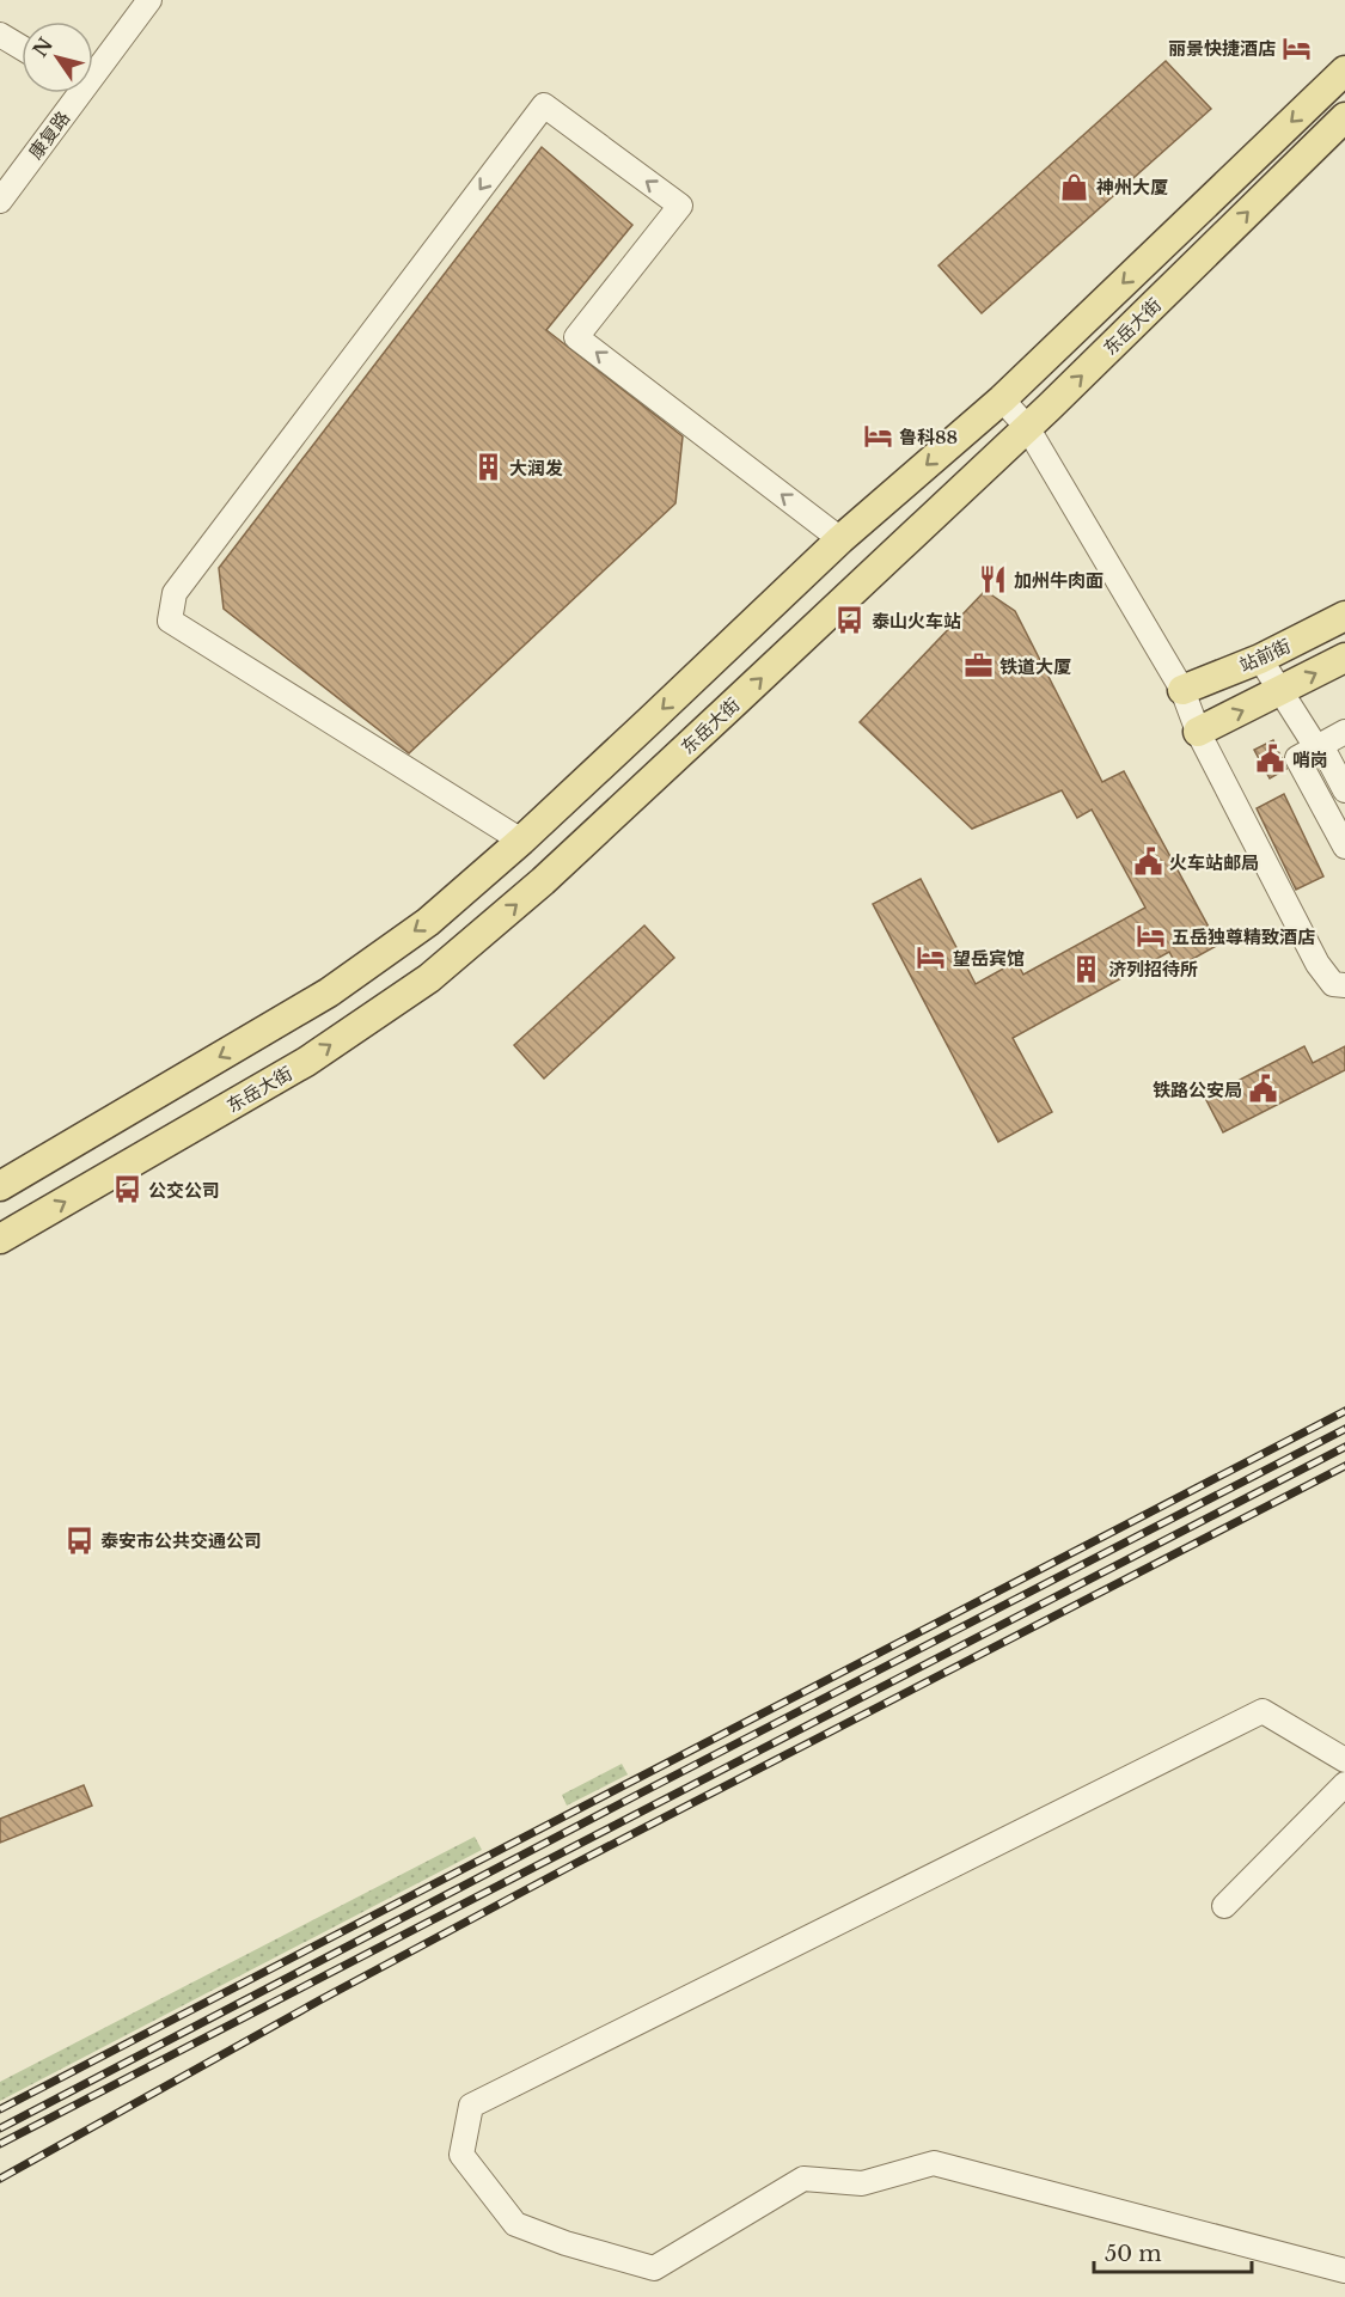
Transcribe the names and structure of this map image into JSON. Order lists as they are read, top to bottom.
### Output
{
  "streets": {
    "main road": ["东岳大街", "站前街"],
    "street": ["康复路"]
  },
  "places": {
    "hotel": [
      "丽景快捷酒店",
      "鲁科88",
      "五岳独尊精致酒店",
      "望岳宾馆"
    ],
    "shop": ["神州大厦"],
    "building": ["大润发", "济列招待所"],
    "restaurant": ["加州牛肉面"],
    "bus stop": ["泰山火车站", "公交公司", "泰安市公共交通公司"],
    "office": ["铁道大厦"],
    "public building": ["哨岗", "火车站邮局", "铁路公安局"]
  },
  "scale_bar": "50 m",
  "north": "top left"
}
